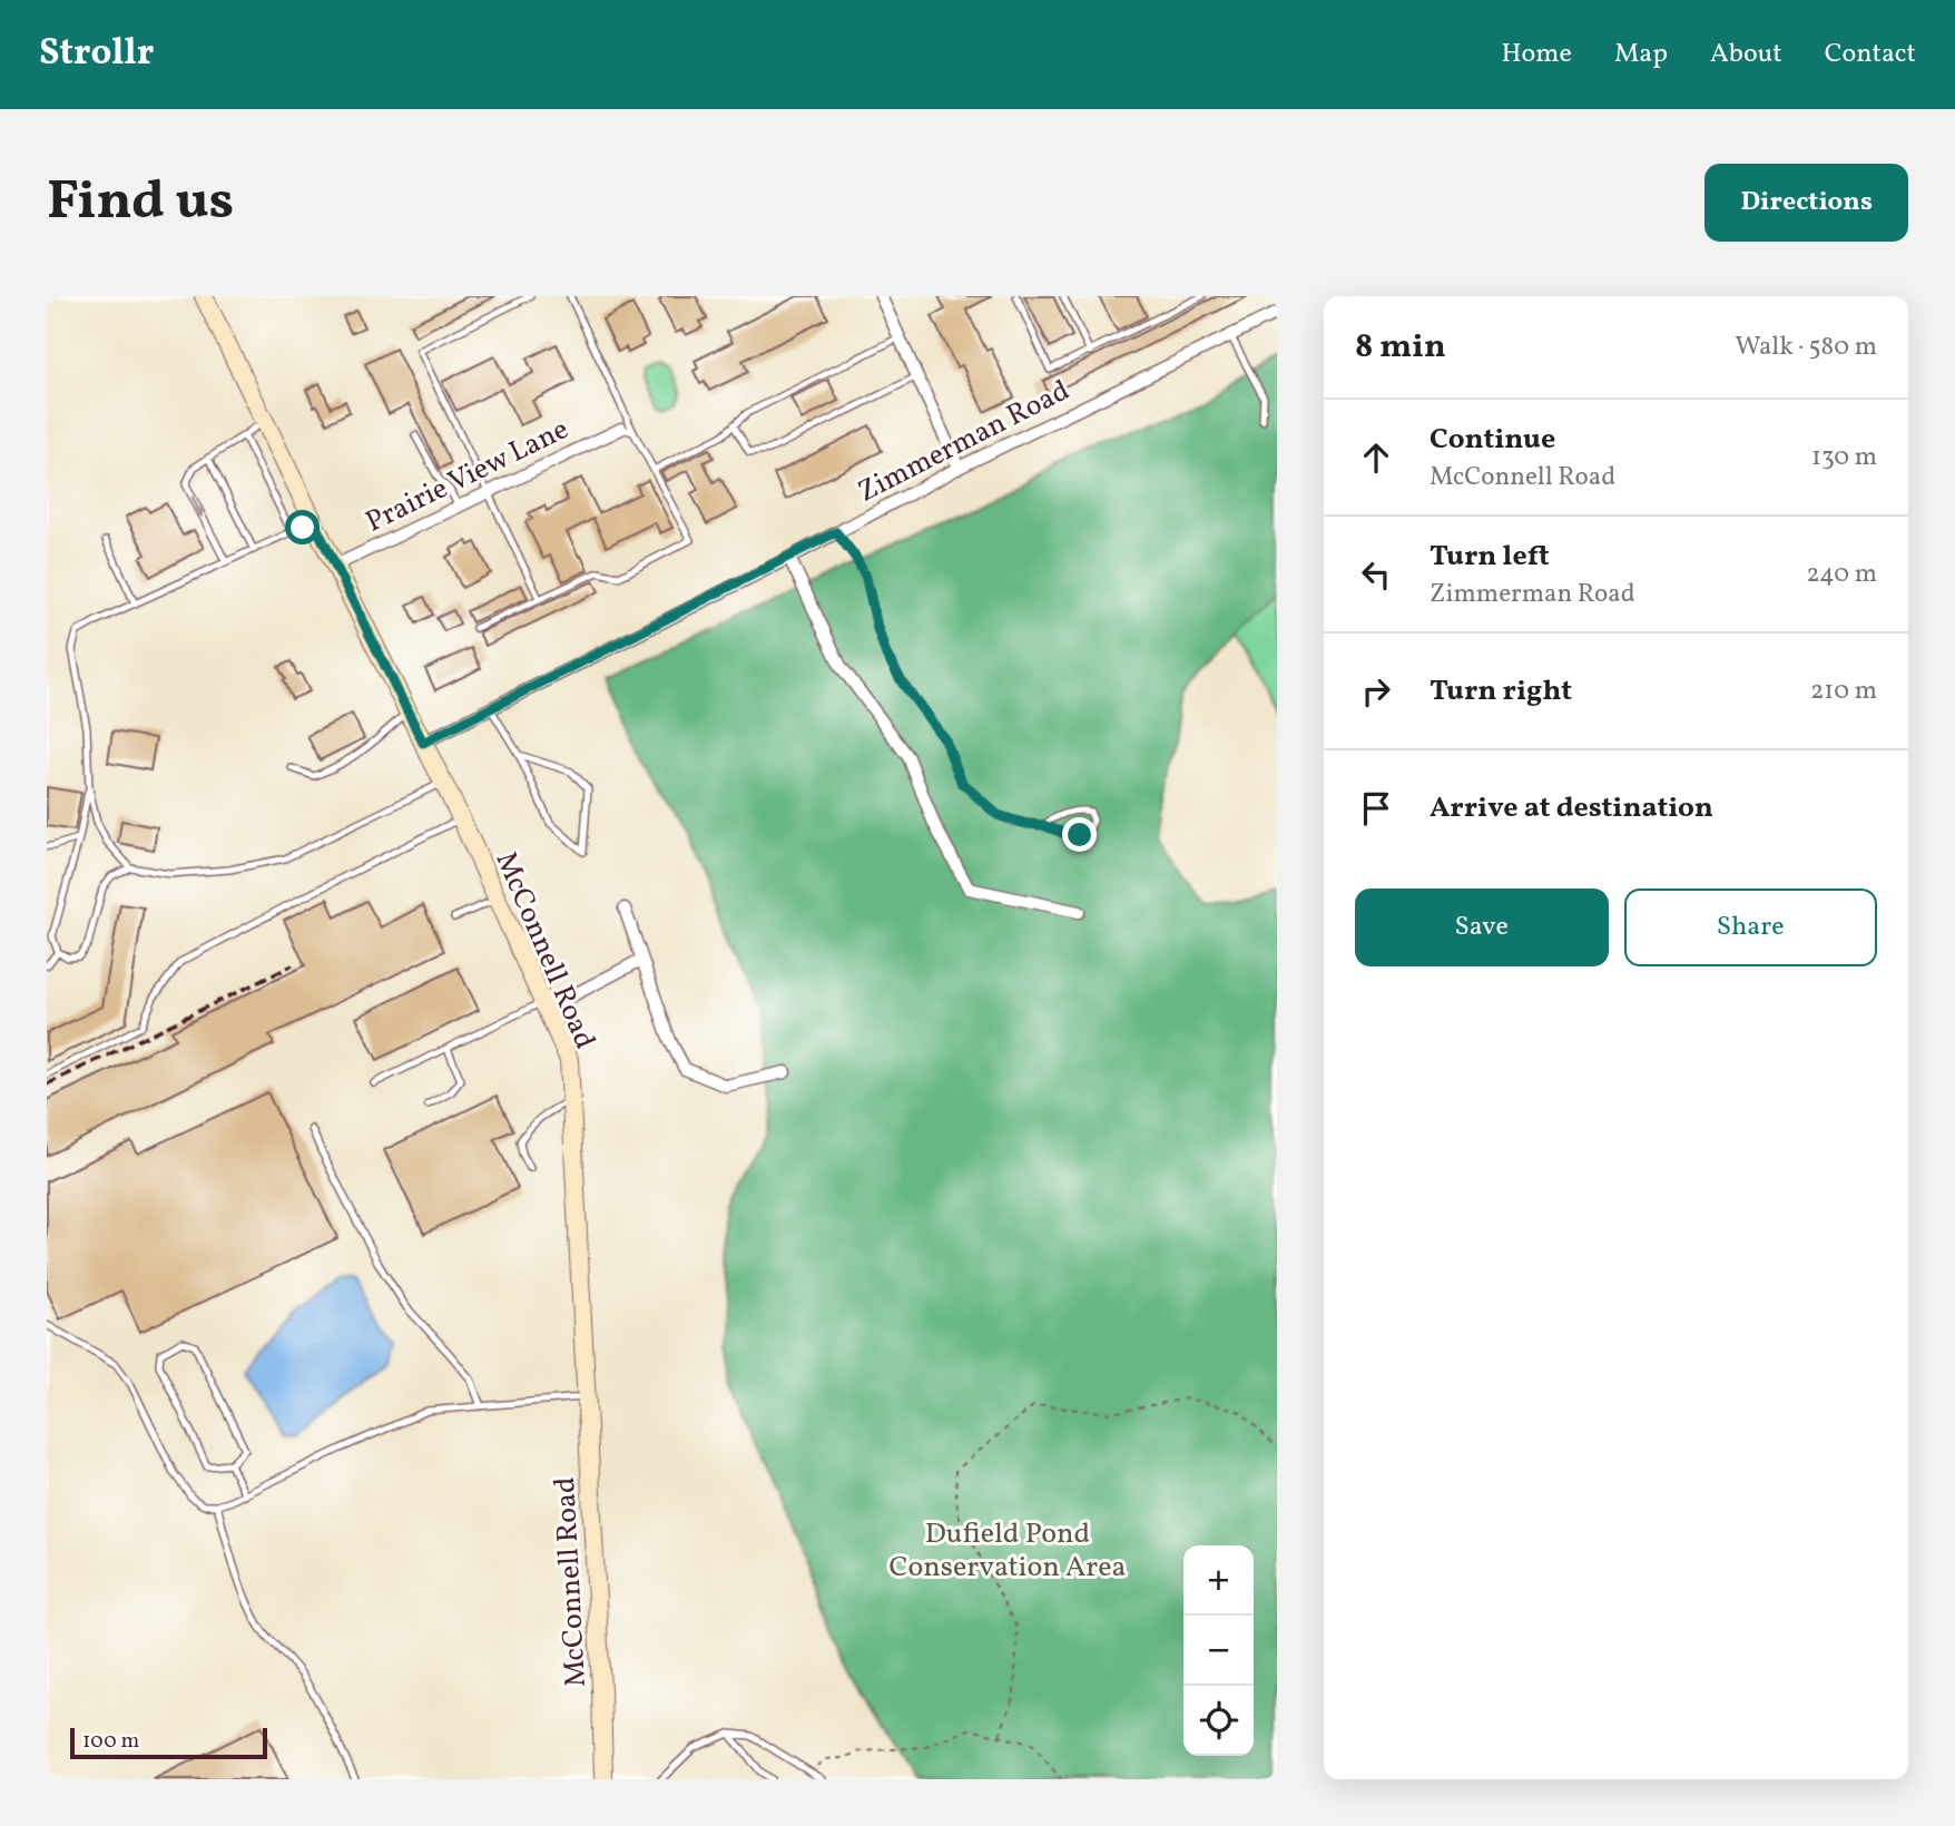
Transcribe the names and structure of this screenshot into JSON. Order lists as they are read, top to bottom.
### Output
{
  "streets": {
    "street": ["Zimmerman Road", "Prairie View Lane", "McConnell Road"]
  },
  "crossings": [
    ["Zimmerman Road", "McConnell Road"],
    ["Prairie View Lane", "McConnell Road"]
  ],
  "parks": ["Dufield Pond Conservation Area"],
  "scale_bar": "100 m",
  "page": {
    "header": "Strollr",
    "nav": [
      "Home",
      "Map",
      "About",
      "Contact"
    ],
    "buttons": [
      "Directions",
      ["Save", "Share"]
    ],
    "title": "Find us",
    "heading": ["8 min", "Walk · 580 m"],
    "list": [
      ["Continue", "McConnell Road", "130 m"],
      ["Turn left", "Zimmerman Road", "240 m"],
      ["Turn right", "210 m"],
      "Arrive at destination"
    ],
    "map_buttons": ["+", "−"],
    "scale": "100 m"
  }
}
